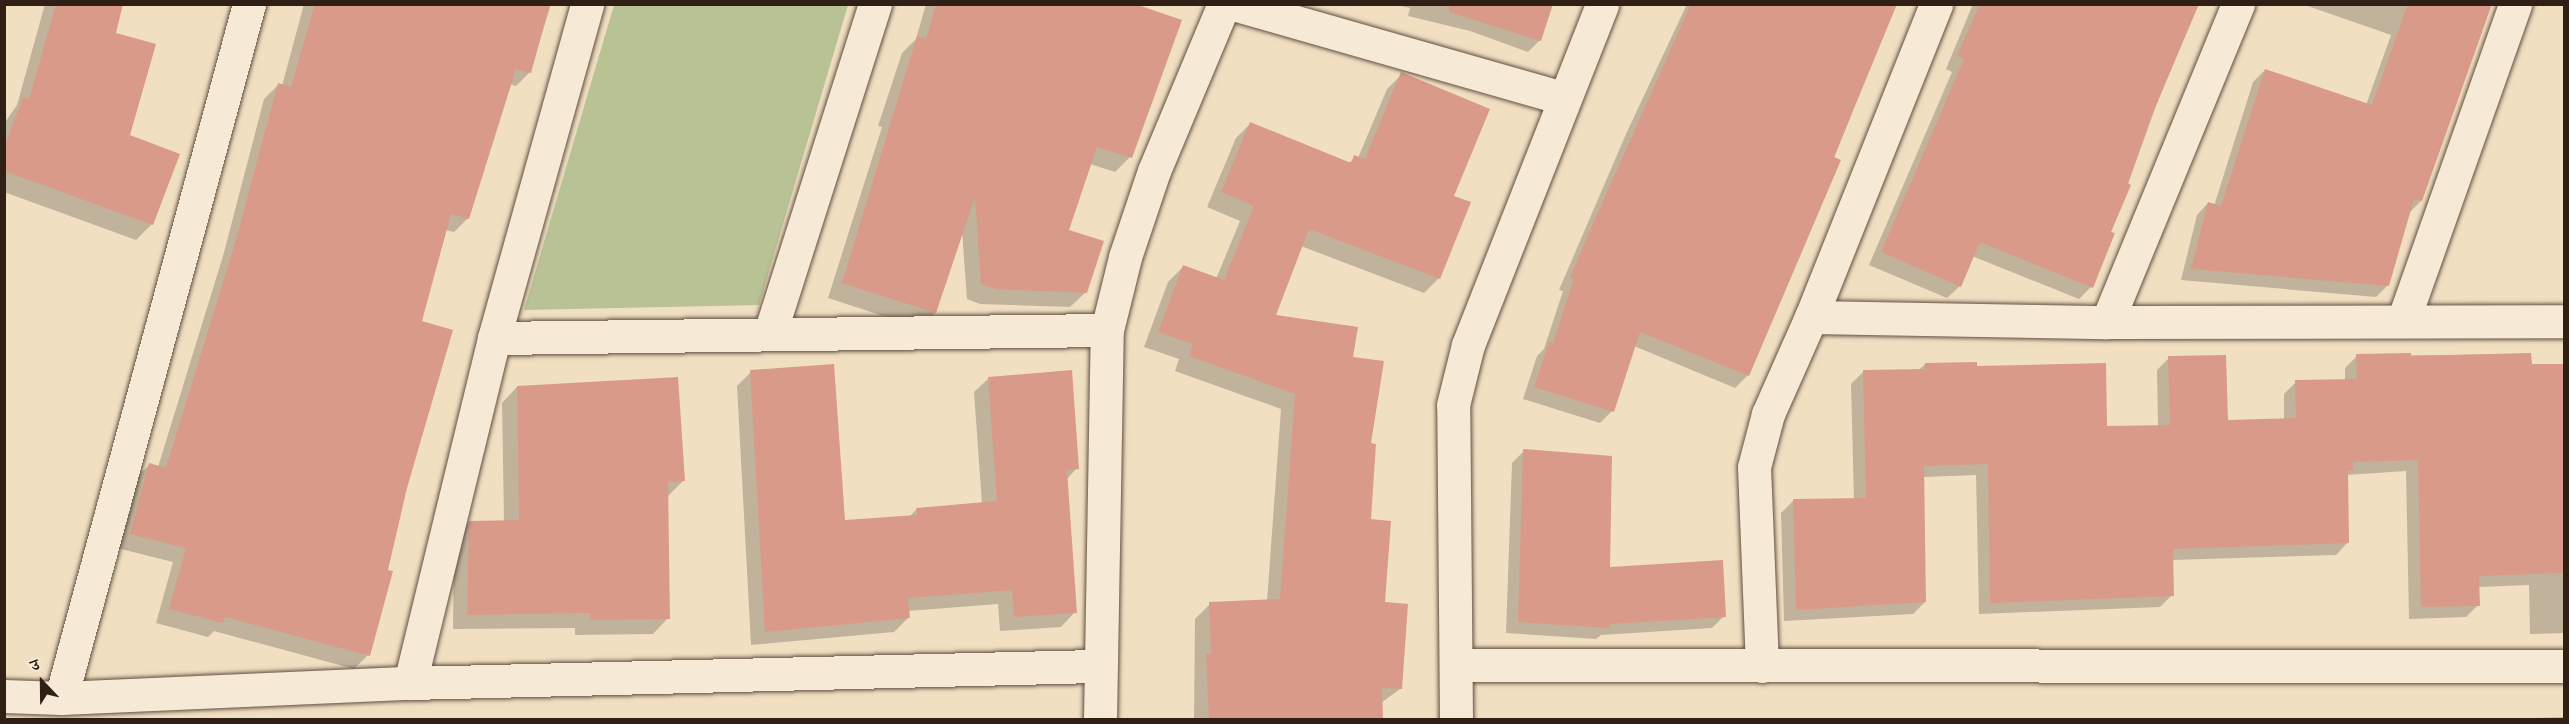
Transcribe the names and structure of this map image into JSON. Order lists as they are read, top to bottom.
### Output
{
  "north": "top"
}
